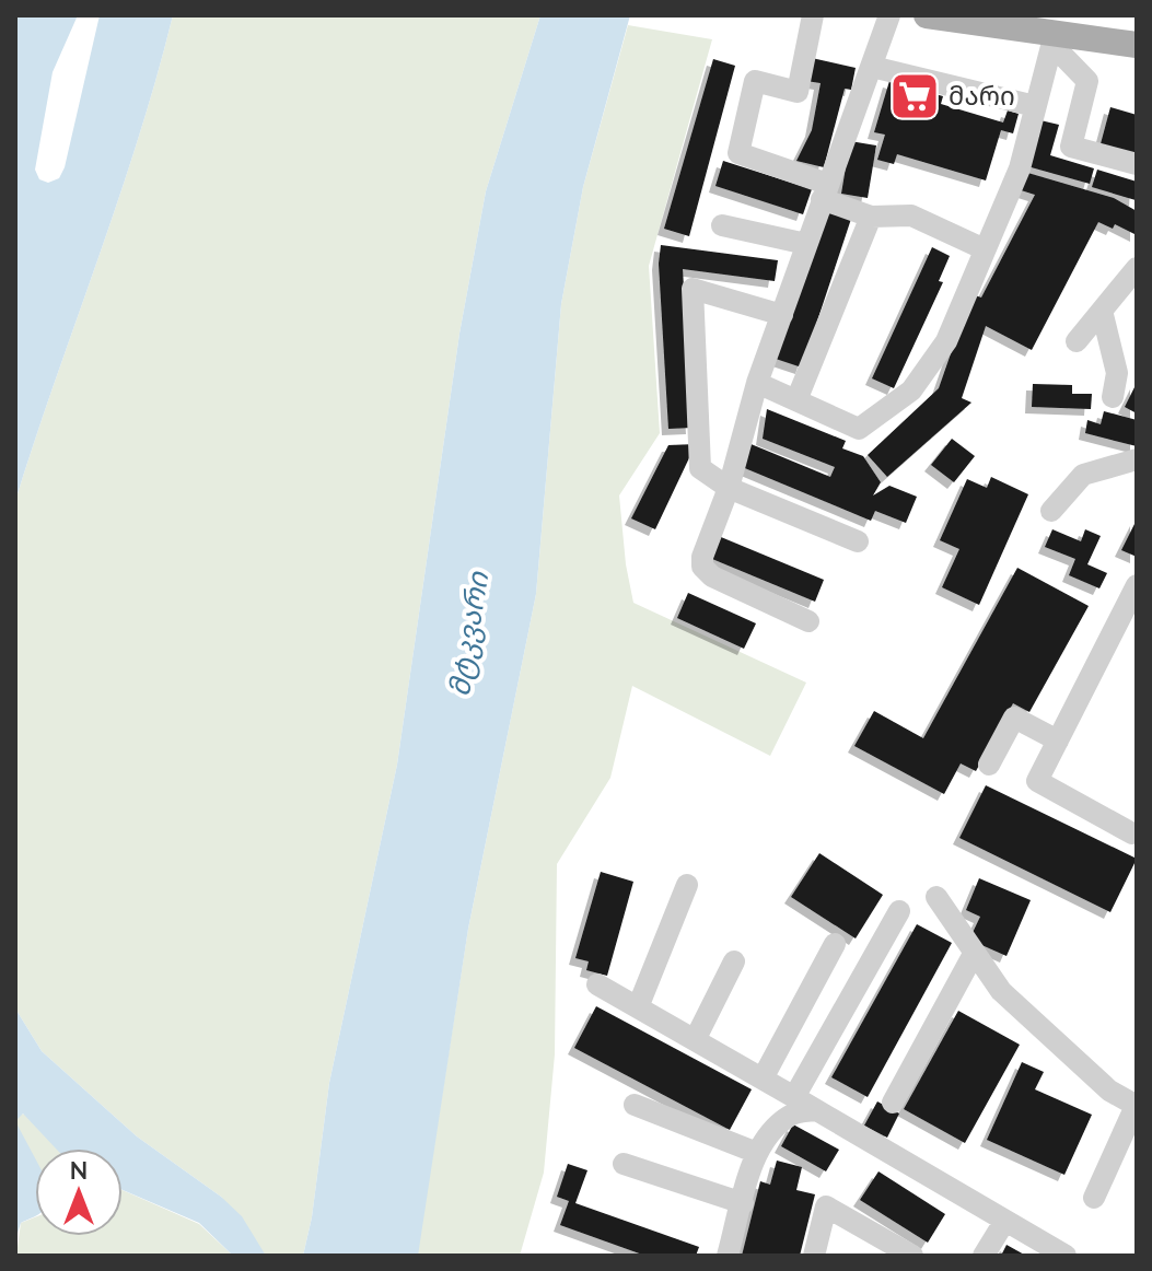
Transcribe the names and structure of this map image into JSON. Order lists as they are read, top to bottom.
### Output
{
  "water": ["მტკვარი"],
  "places": {
    "supermarket": ["მარი"]
  },
  "north": "top"
}
